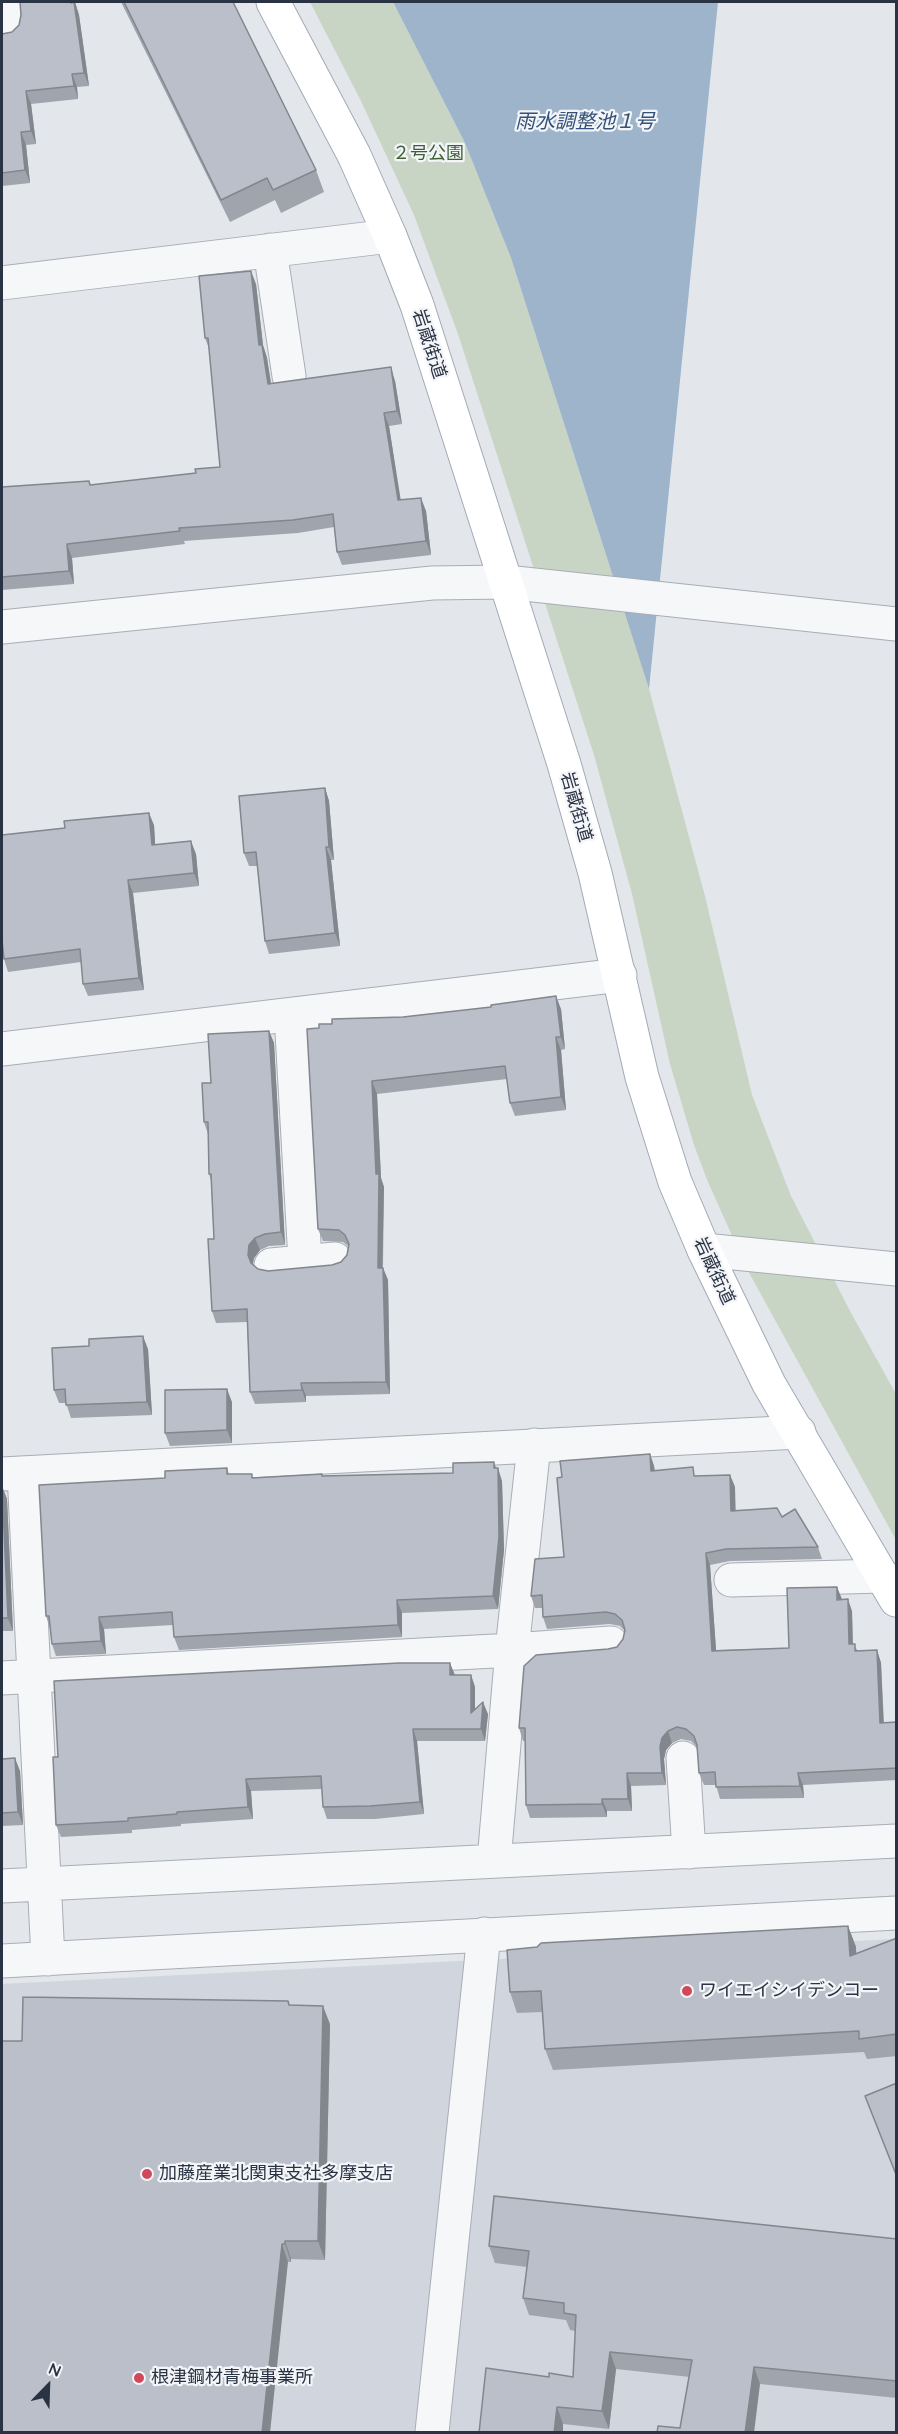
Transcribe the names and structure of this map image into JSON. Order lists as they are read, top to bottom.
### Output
{
  "streets": {
    "main road": ["岩蔵街道"]
  },
  "water": ["雨水調整池１号"],
  "parks": ["２号公園"],
  "places": ["ワイエイシイデンコー", "加藤産業北関東支社多摩支店", "根津鋼材青梅事業所"],
  "north": "top right"
}
